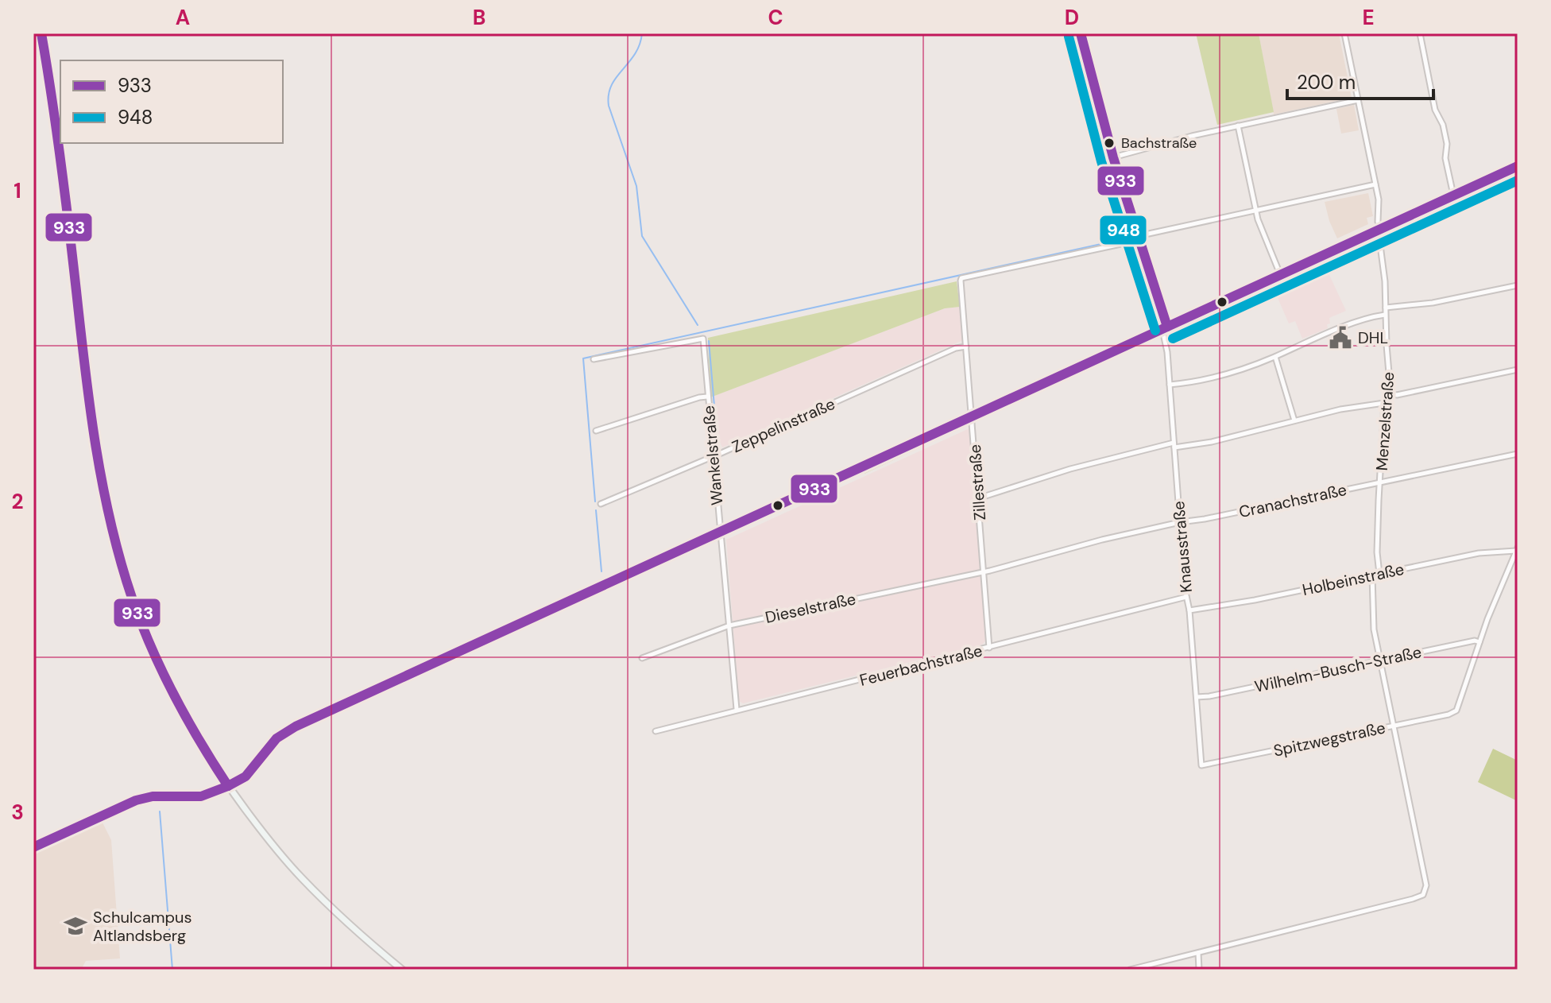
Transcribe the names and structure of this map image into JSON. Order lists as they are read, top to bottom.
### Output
{
  "streets": {
    "street": [
      "Menzelstraße",
      "Zeppelinstraße",
      "Wankelstraße",
      "Zillestraße",
      "Cranachstraße",
      "Knausstraße",
      "Holbeinstraße",
      "Dieselstraße",
      "Feuerbachstraße",
      "Wilhelm-Busch-Straße",
      "Spitzwegstraße"
    ]
  },
  "crossings": [
    ["Menzelstraße", "Cranachstraße"],
    ["Menzelstraße", "Holbeinstraße"],
    ["Zeppelinstraße", "Wankelstraße"],
    ["Zeppelinstraße", "Zillestraße"],
    ["Wankelstraße", "Dieselstraße"],
    ["Wankelstraße", "Feuerbachstraße"],
    ["Zillestraße", "Cranachstraße"],
    ["Zillestraße", "Dieselstraße"],
    ["Zillestraße", "Feuerbachstraße"],
    ["Cranachstraße", "Knausstraße"],
    ["Cranachstraße", "Dieselstraße"],
    ["Knausstraße", "Holbeinstraße"],
    ["Knausstraße", "Feuerbachstraße"],
    ["Knausstraße", "Wilhelm-Busch-Straße"],
    ["Knausstraße", "Spitzwegstraße"],
    ["Wilhelm-Busch-Straße", "Spitzwegstraße"]
  ],
  "places": {
    "other": ["Bachstraße"],
    "public building": ["DHL"],
    "school or university": ["Schulcampus Altlandsberg"]
  },
  "lines": ["transit line 933", "transit line 948"],
  "legend": ["933", "948"],
  "scale_bar": "200 m",
  "grid": {
    "columns": [
      "A",
      "B",
      "C",
      "D",
      "E"
    ],
    "rows": ["1", "2", "3"]
  }
}
